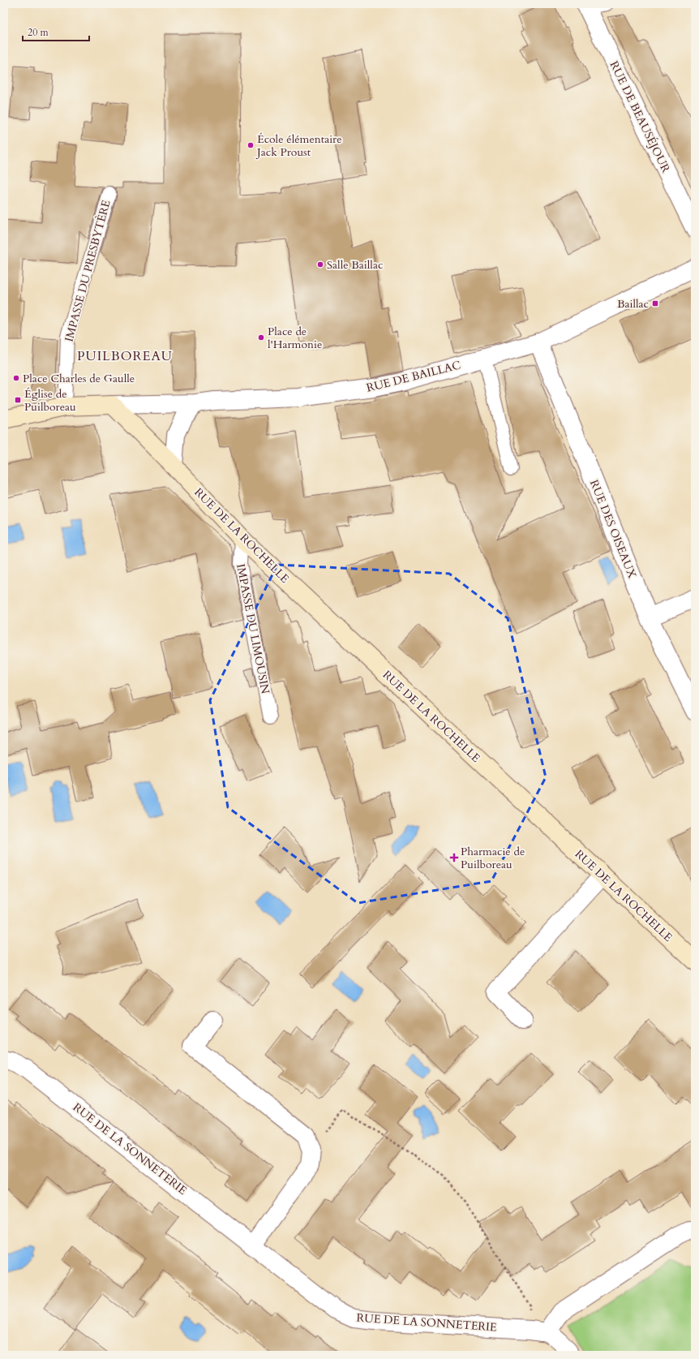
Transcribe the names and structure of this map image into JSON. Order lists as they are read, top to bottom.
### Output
{
  "streets": {
    "main road": ["RUE DE LA ROCHELLE"],
    "street": [
      "RUE DE BEAUSÉJOUR",
      "RUE DE BAILLAC",
      "RUE DES OISEAUX",
      "RUE DE LA SONNETERIE"
    ],
    "lane": ["IMPASSE DU PRESBYTÈRE", "IMPASSE DU LIMOUSIN"]
  },
  "crossings": [
    ["RUE DE BAILLAC", "RUE DES OISEAUX"],
    ["RUE DE BAILLAC", "RUE DE LA ROCHELLE"],
    ["RUE DE LA ROCHELLE", "IMPASSE DU LIMOUSIN"]
  ],
  "districts": ["PUILBOREAU"],
  "places": {
    "other": [
      "École élémentaire Jack Proust",
      "Salle Baillac",
      "Place de l'Harmonie",
      "Place Charles de Gaulle"
    ],
    "transit": ["Baillac", "Église de Puilboreau"],
    "health": ["Pharmacie de Puilboreau"]
  },
  "scale_bar": "20 m"
}
